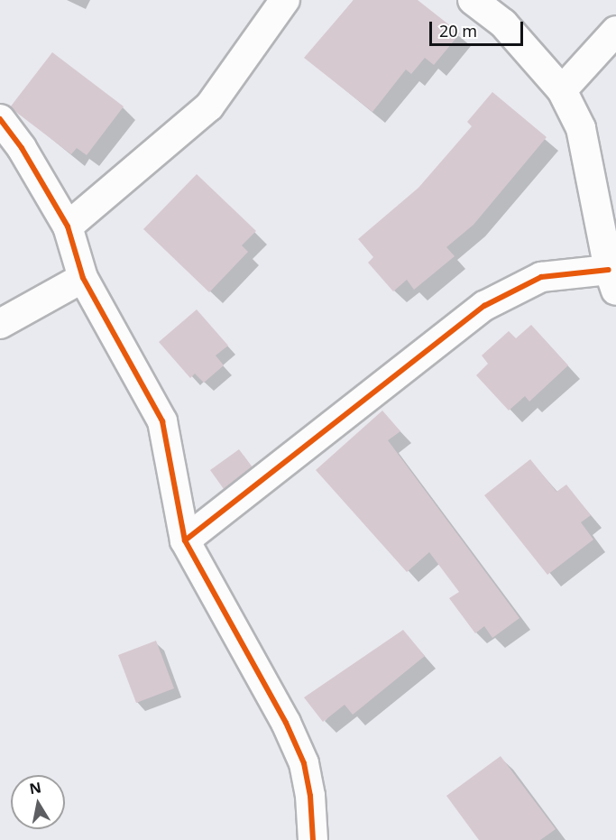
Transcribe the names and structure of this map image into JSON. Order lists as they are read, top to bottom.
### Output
{
  "scale_bar": "20 m",
  "north": "top"
}
